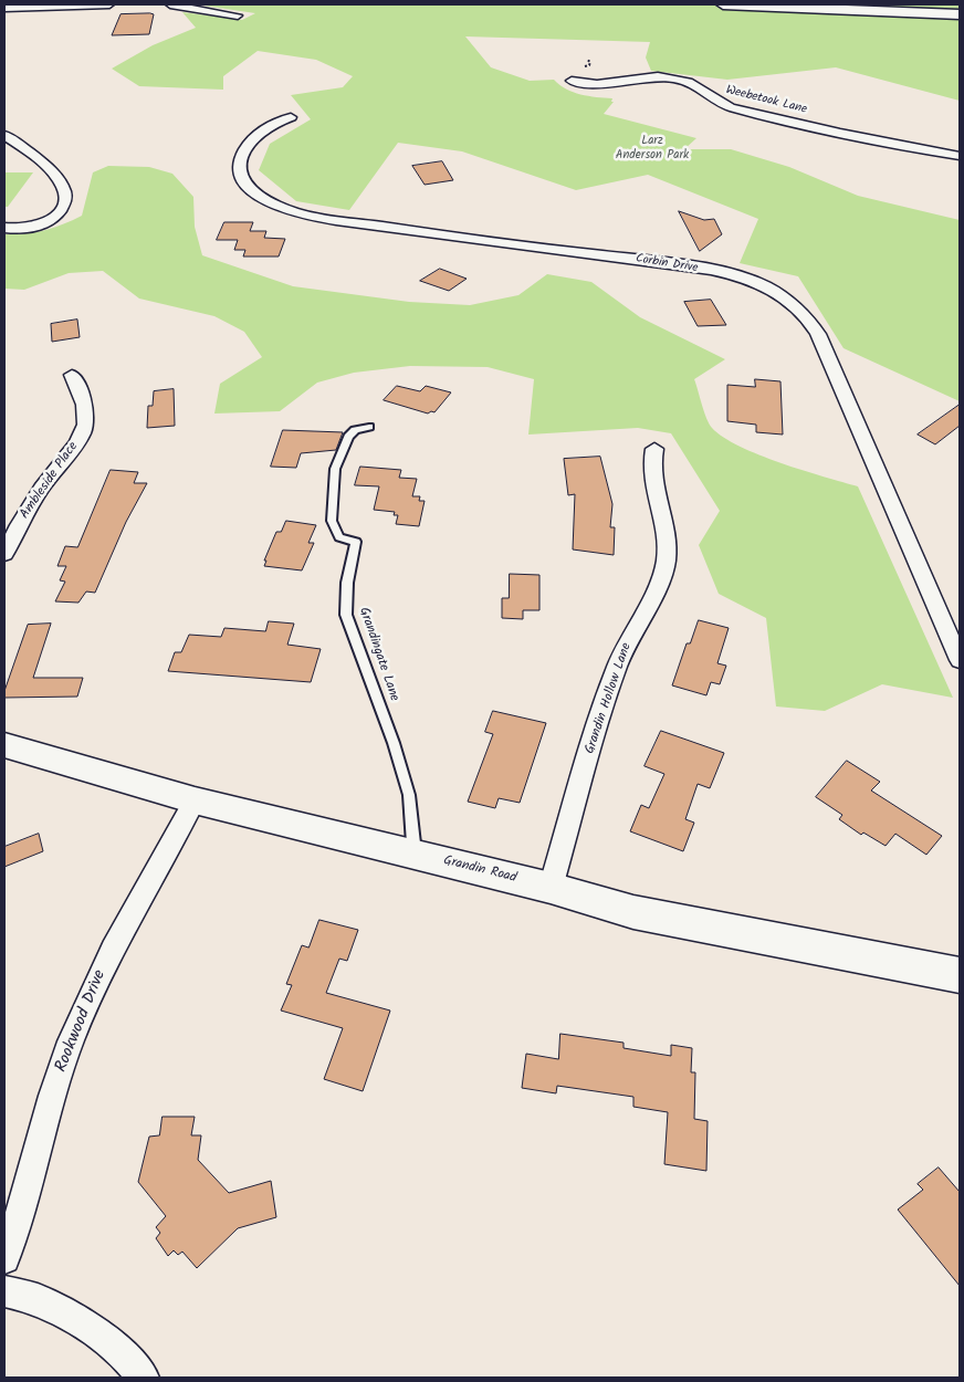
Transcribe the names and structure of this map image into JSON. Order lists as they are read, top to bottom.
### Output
{
  "streets": {
    "main road": ["Grandin Road"],
    "street": [
      "Weebetook Lane",
      "Corbin Drive",
      "Ambleside Place",
      "Grandin Hollow Lane",
      "Rookwood Drive"
    ],
    "lane": ["Grandingate Lane"]
  },
  "crossings": [
    ["Grandingate Lane", "Grandin Road"],
    ["Grandin Hollow Lane", "Grandin Road"],
    ["Grandin Road", "Rookwood Drive"]
  ],
  "parks": ["Larz Anderson Park"]
}
